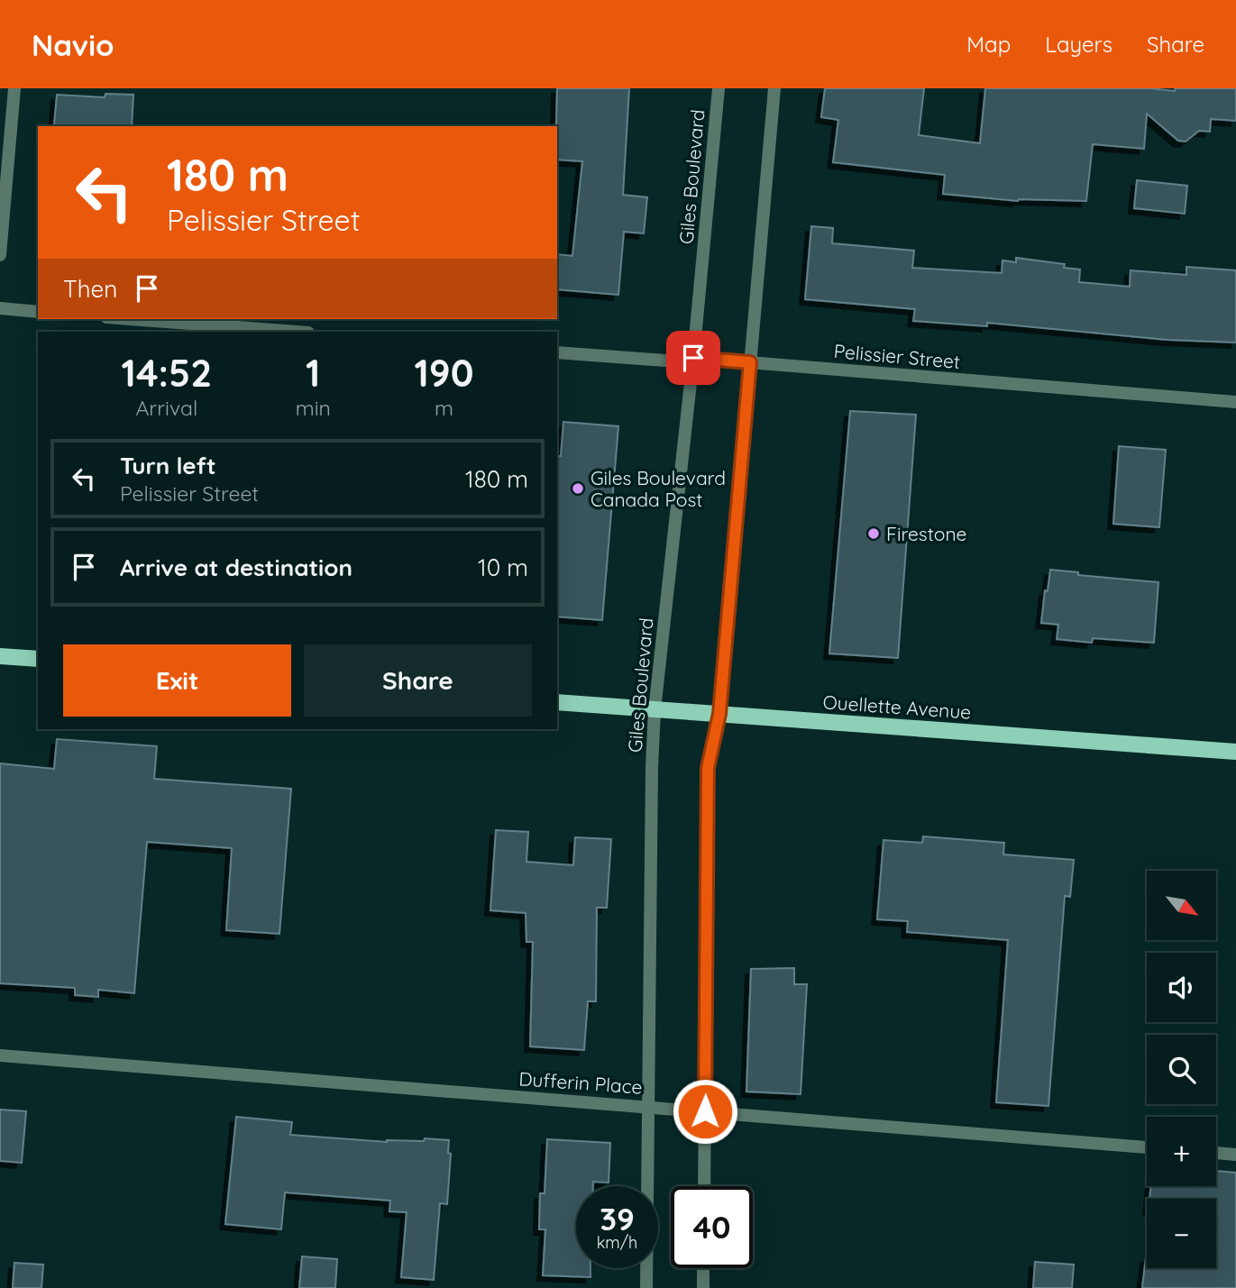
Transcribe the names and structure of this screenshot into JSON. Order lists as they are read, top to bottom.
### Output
{
  "streets": {
    "main road": ["Ouellette Avenue"],
    "street": ["Giles Boulevard", "Pelissier Street", "Dufferin Place"]
  },
  "crossings": [
    ["Giles Boulevard", "Pelissier Street"],
    ["Giles Boulevard", "Ouellette Avenue"],
    ["Giles Boulevard", "Dufferin Place"]
  ],
  "places": ["Giles Boulevard Canada Post", "Firestone"],
  "north": "bottom right",
  "page": {
    "header": "Navio",
    "nav": ["Map", "Layers", "Share"],
    "turn": ["180 m", "Pelissier Street"],
    "then": "Then",
    "eta": [
      "14:52",
      "Arrival",
      "1",
      "min",
      "190",
      "m"
    ],
    "list": [
      {
        "name": "Turn left",
        "note": "Pelissier Street",
        "value": "180 m"
      },
      {
        "name": "Arrive at destination",
        "value": "10 m"
      }
    ],
    "buttons": ["Exit", "Share"],
    "map_buttons": ["+", "−"],
    "speed": "39 km/h",
    "limit": "40"
  }
}
